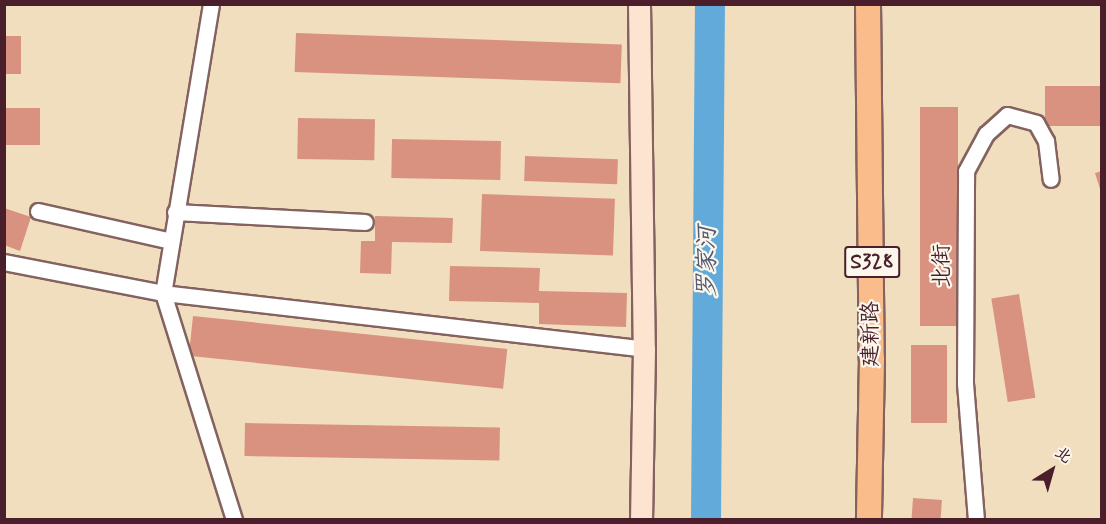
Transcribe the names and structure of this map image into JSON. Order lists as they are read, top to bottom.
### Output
{
  "streets": {
    "main road": ["S328", "建新路"],
    "street": ["北街"]
  },
  "water": ["罗家河"],
  "north": "top right"
}
